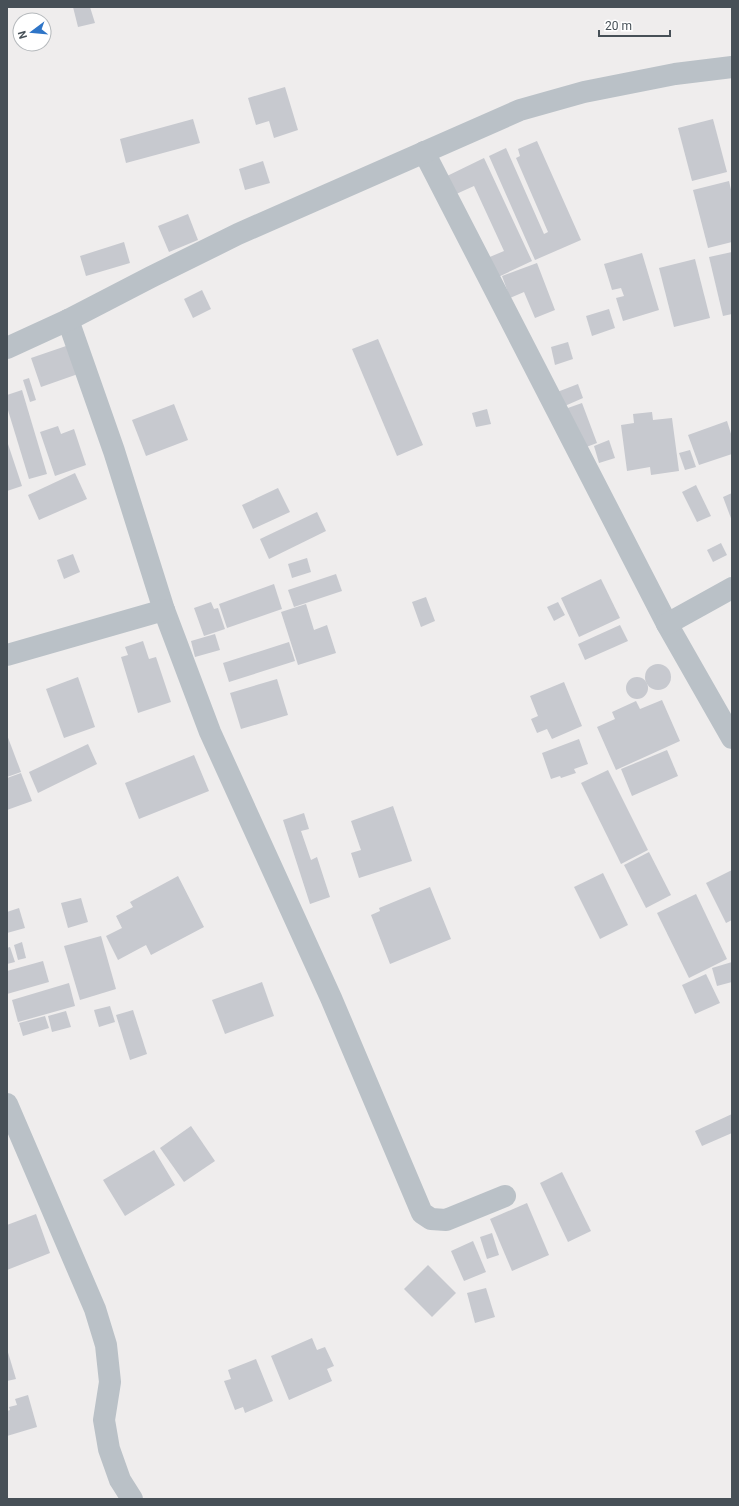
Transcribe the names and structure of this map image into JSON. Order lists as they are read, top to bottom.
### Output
{
  "scale_bar": "20 m",
  "north": "left"
}
